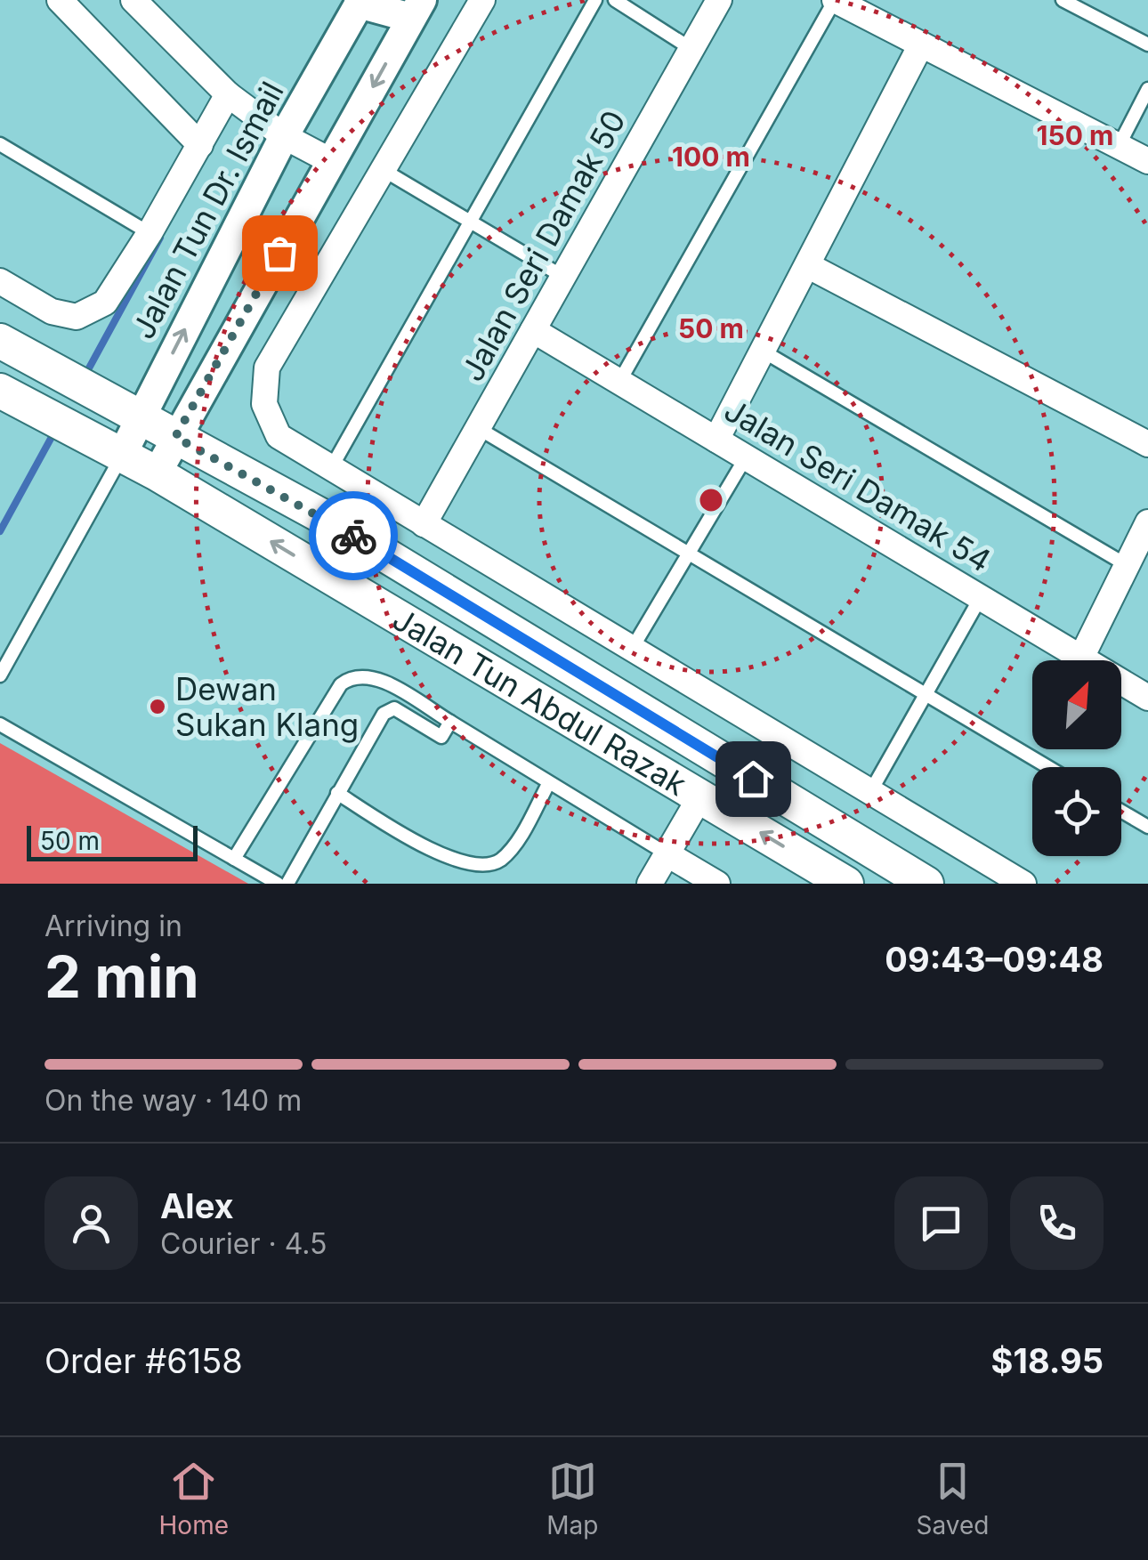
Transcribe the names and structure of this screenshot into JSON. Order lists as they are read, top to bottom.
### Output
{
  "streets": {
    "main road": ["Jalan Tun Abdul Razak"],
    "street": ["Jalan Tun Dr. Ismail", "Jalan Seri Damak 50", "Jalan Seri Damak 54"]
  },
  "crossings": [
    ["Jalan Tun Dr. Ismail", "Jalan Tun Abdul Razak"],
    ["Jalan Seri Damak 50", "Jalan Seri Damak 54"]
  ],
  "places": ["Dewan Sukan Klang"],
  "scale_bar": "50 m",
  "north": "top right",
  "page": {
    "scale": "50 m",
    "heading": ["2 min", "Arriving in", "09:43–09:48"],
    "panel": [
      "Alex",
      "Courier · 4.5",
      "Order #6158",
      "$18.95"
    ],
    "bar": "On the way · 140 m",
    "tabs": ["Home", "Map", "Saved"]
  },
  "rings": ["150 m", "100 m", "50 m"]
}
